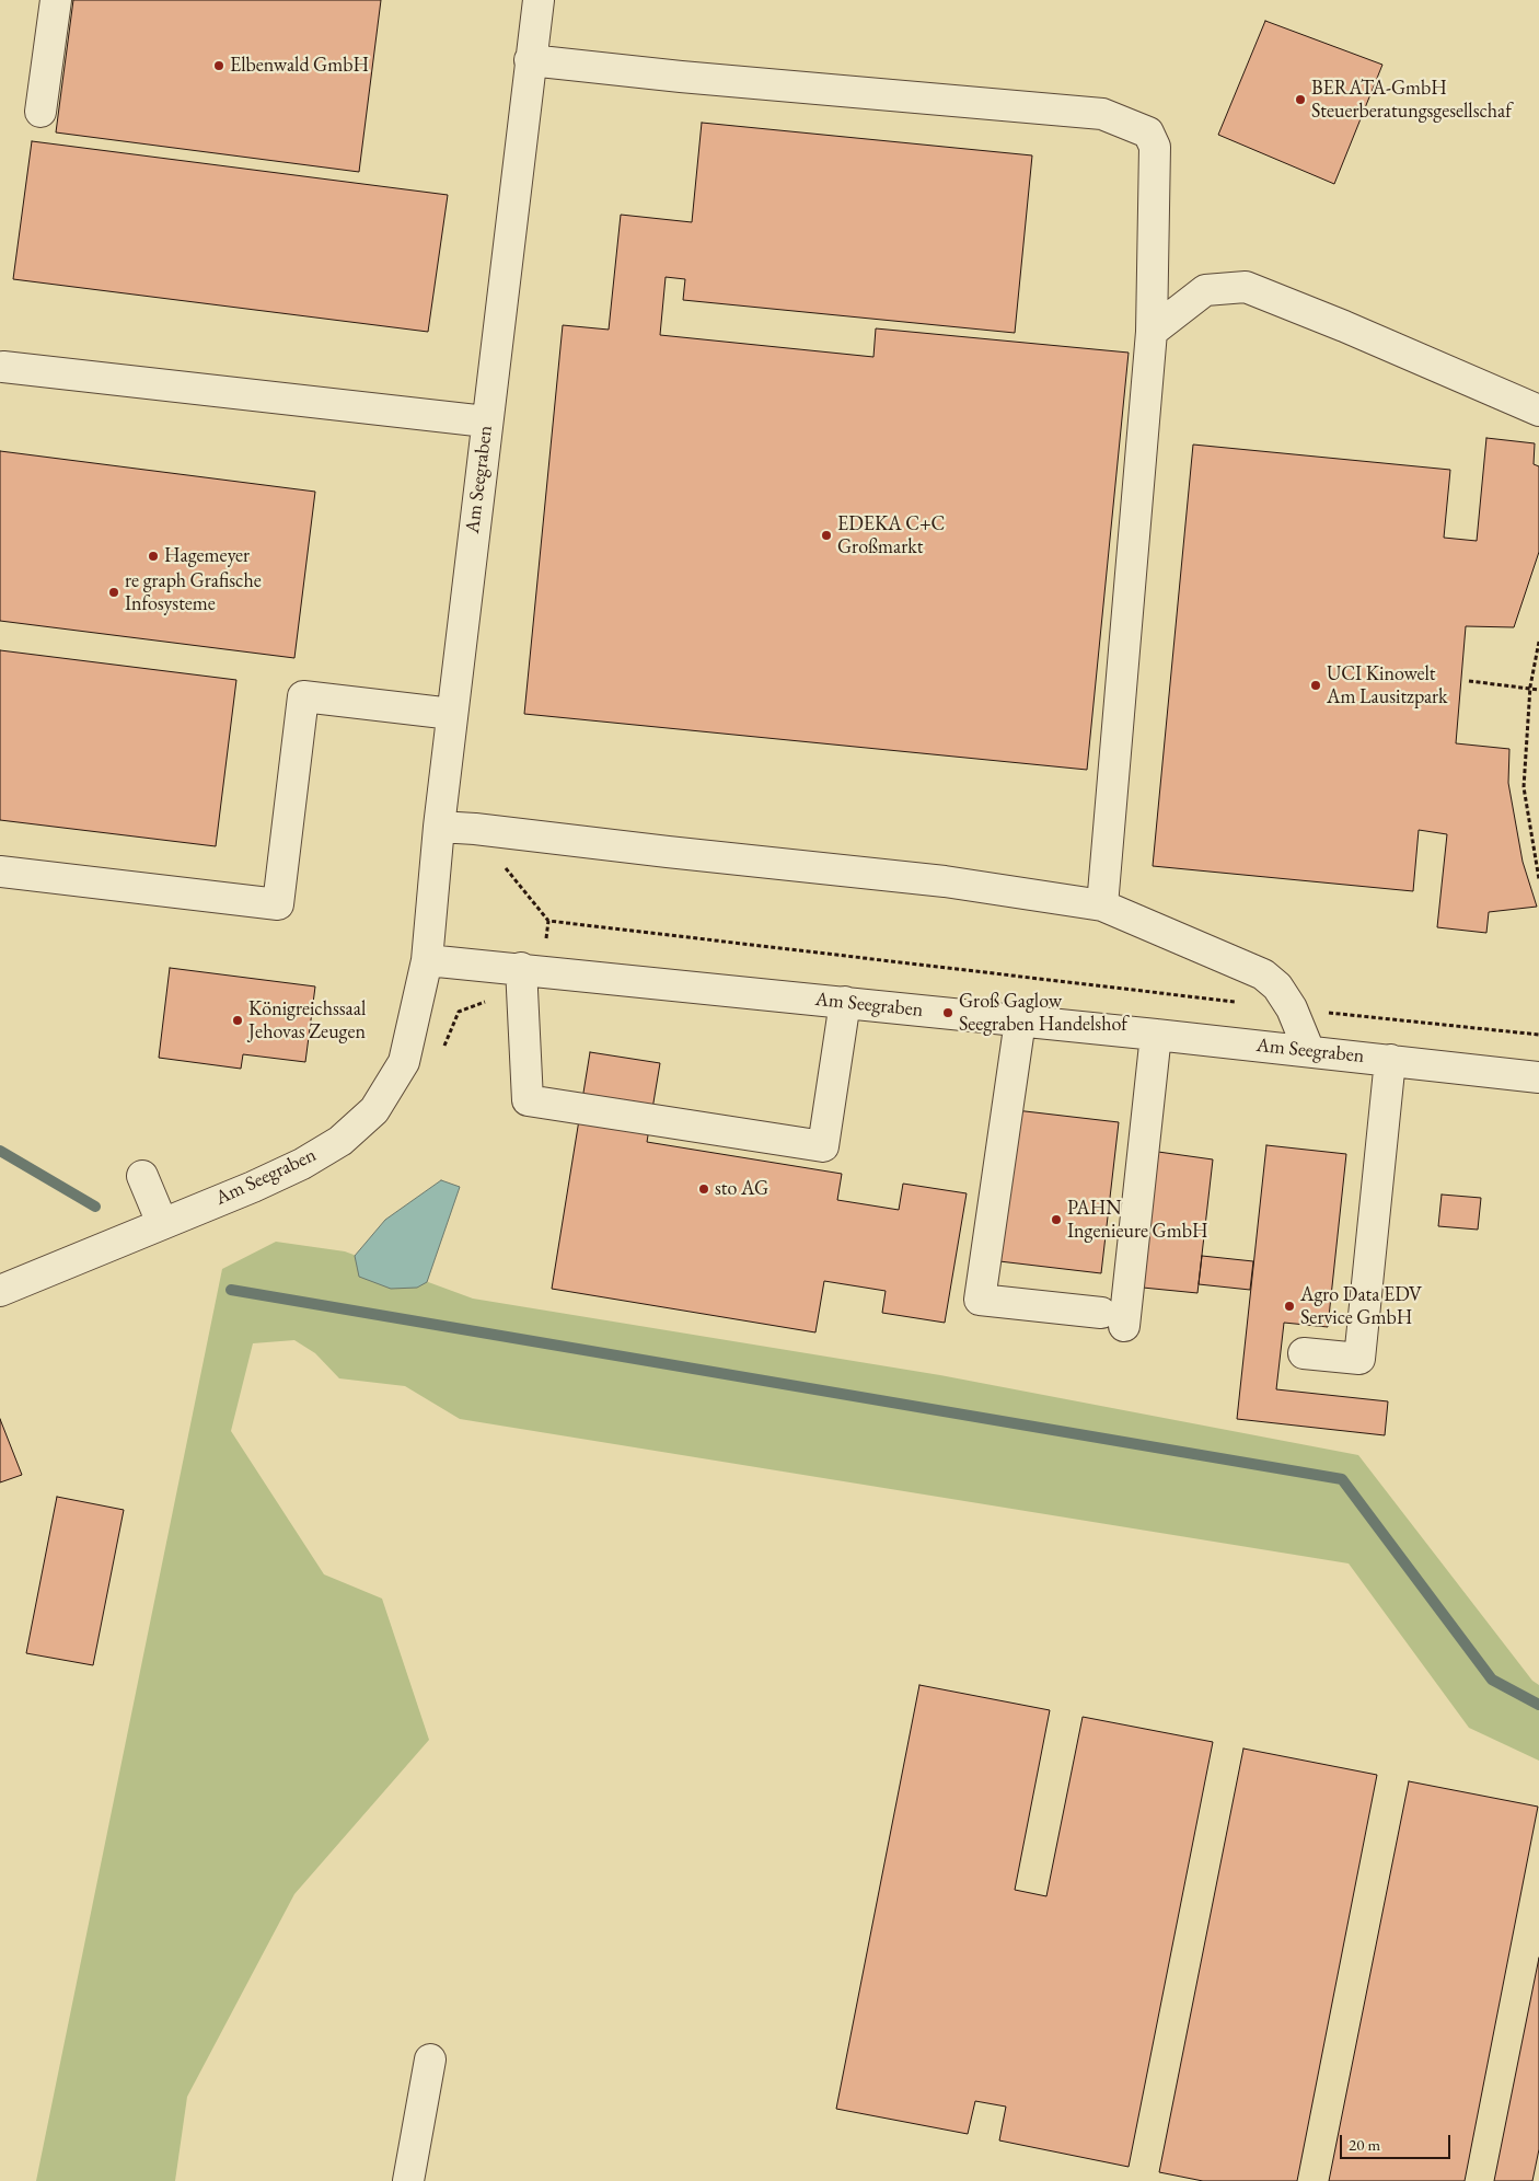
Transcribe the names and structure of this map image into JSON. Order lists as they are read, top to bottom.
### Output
{
  "streets": {
    "street": ["Am Seegraben"]
  },
  "places": [
    "Elbenwald GmbH",
    "BERATA-GmbH Steuerberatungsgesellschaf",
    "EDEKA C+C Großmarkt",
    "Hagemeyer",
    "re graph Grafische Infosysteme",
    "UCI Kinowelt Am Lausitzpark",
    "Groß Gaglow Seegraben Handelshof",
    "Königreichssaal Jehovas Zeugen",
    "sto AG",
    "PAHN Ingenieure GmbH",
    "Agro Data EDV Service GmbH"
  ],
  "scale_bar": "20 m"
}
